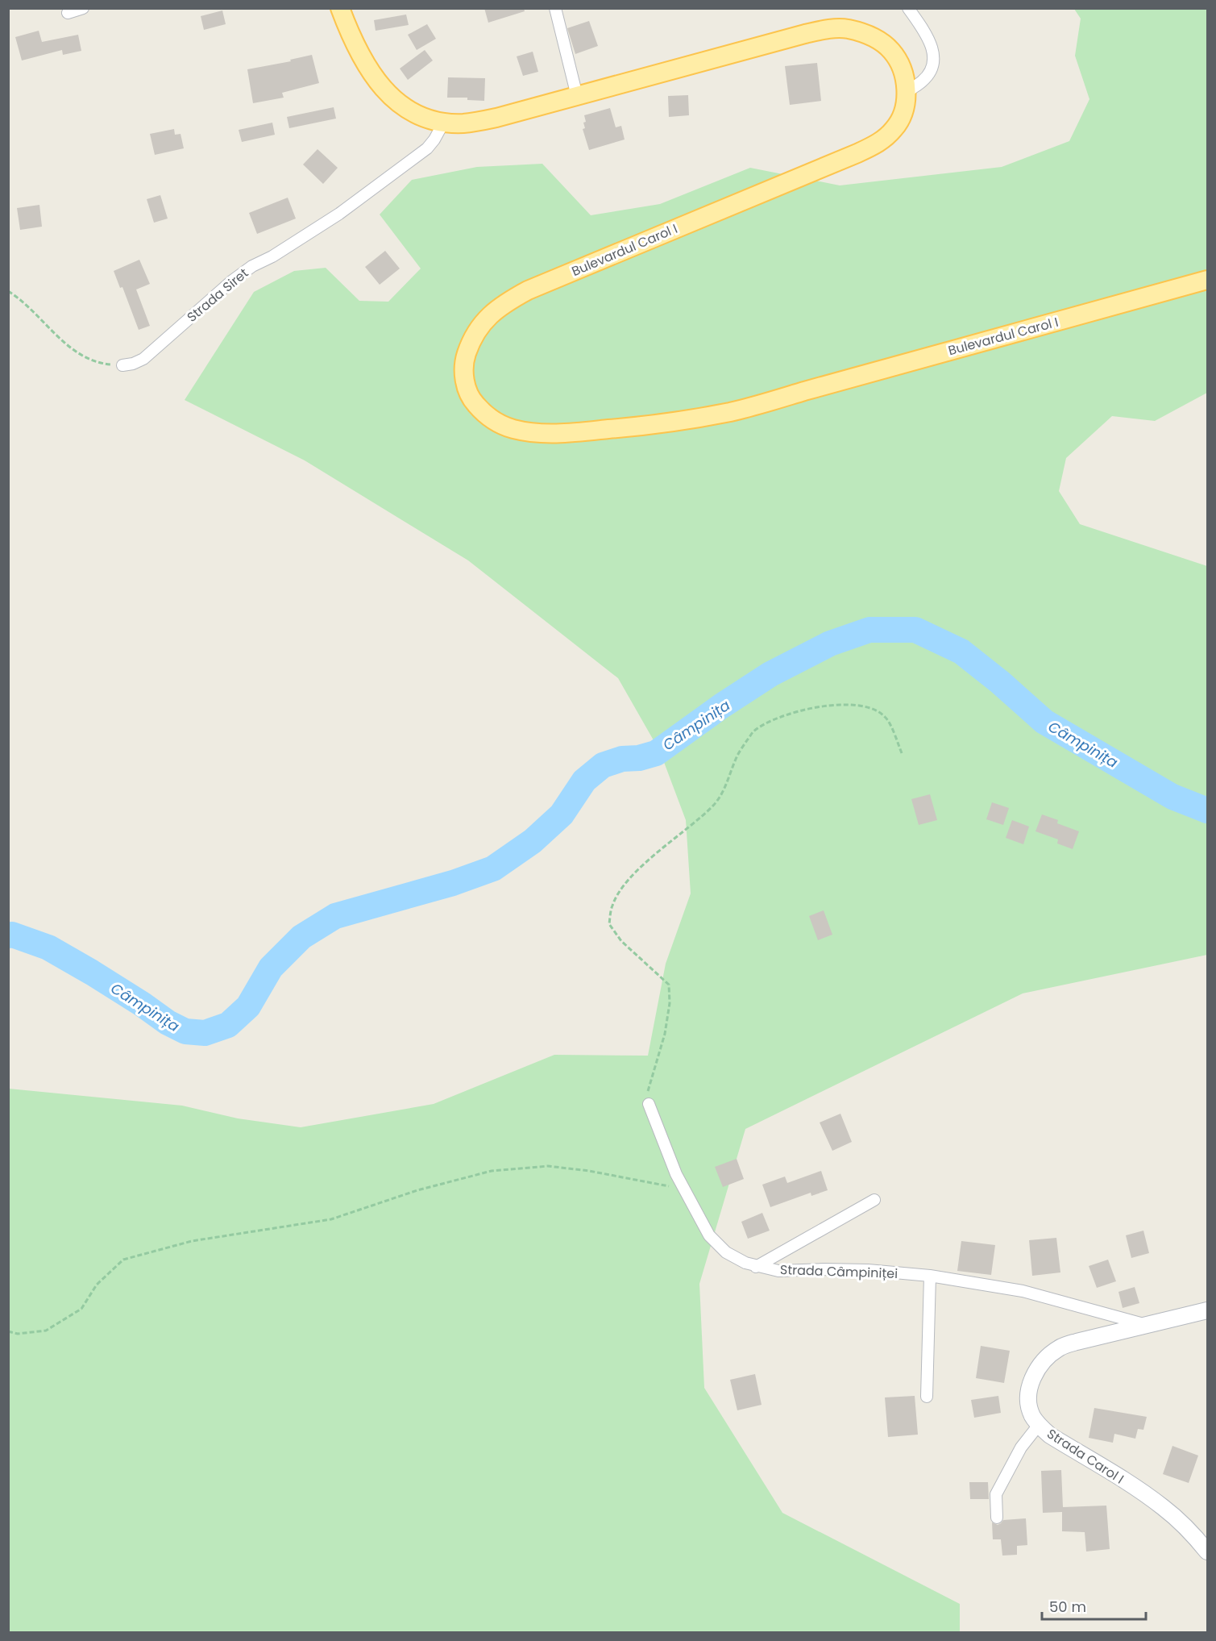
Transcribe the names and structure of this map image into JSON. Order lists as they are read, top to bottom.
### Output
{
  "streets": {
    "main road": ["Bulevardul Carol I", "Strada Carol I"],
    "street": ["Strada Siret", "Strada Câmpiniței"]
  },
  "crossings": [
    ["Bulevardul Carol I", "Strada Siret"],
    ["Strada Câmpiniței", "Strada Carol I"]
  ],
  "water": ["Câmpinița"],
  "scale_bar": "50 m"
}
